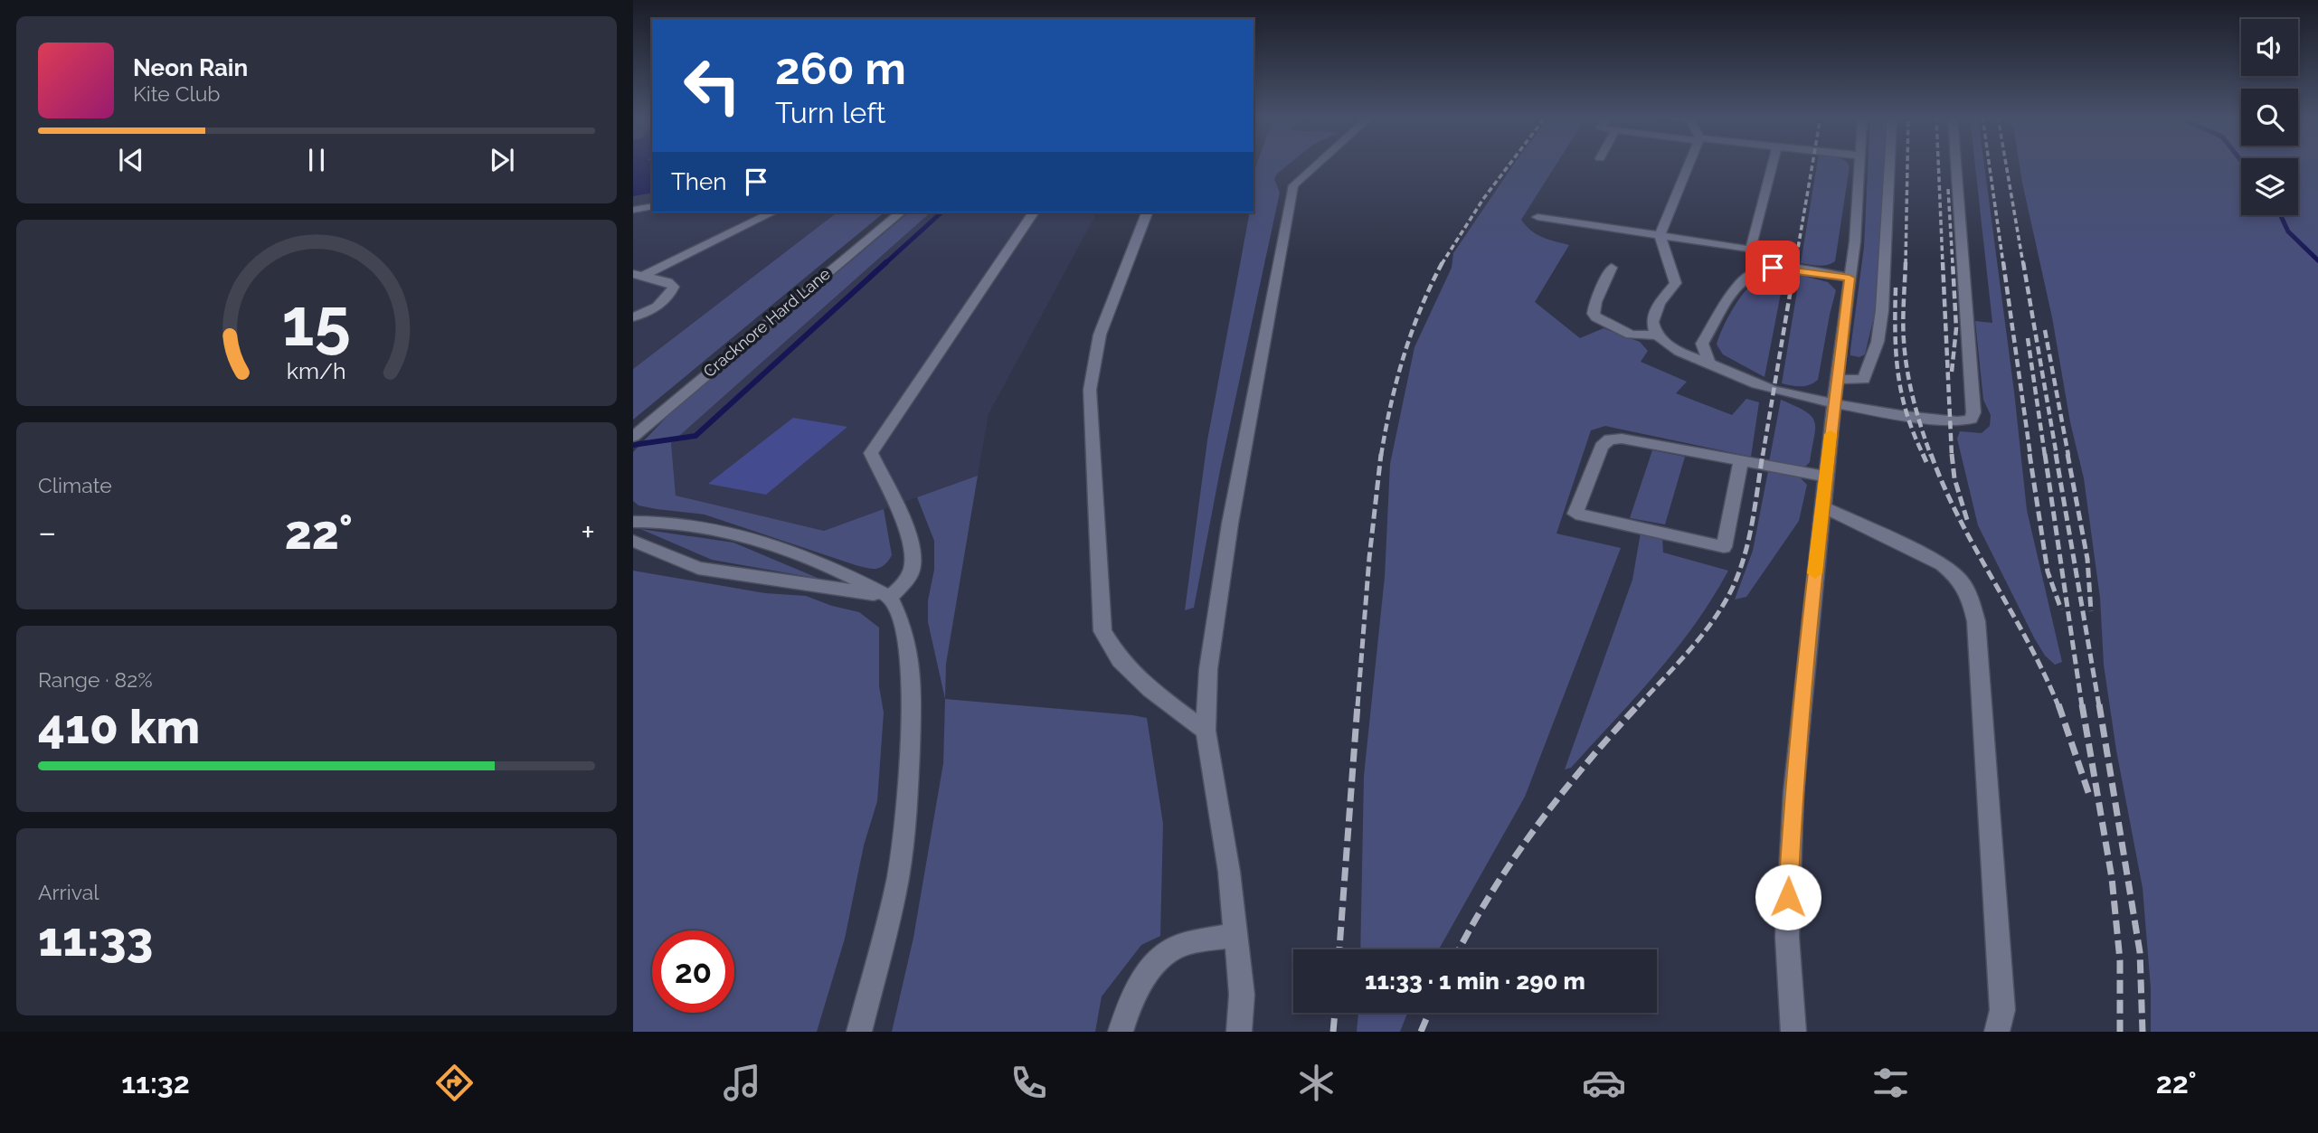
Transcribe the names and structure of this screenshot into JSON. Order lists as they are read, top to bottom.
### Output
{
  "streets": {
    "lane": ["Cracknore Hard Lane"]
  },
  "page": {
    "turn": ["260 m", "Turn left"],
    "song": ["Neon Rain", "Kite Club"],
    "then": "Then",
    "tile": [
      "Climate",
      ["Range · 82%", "410 km"],
      ["Arrival", "11:33"]
    ],
    "heat": ["−", "22°", "+"],
    "limit": "20",
    "trip": "11:33 · 1 min · 290 m",
    "tabs": ["11:32", "22°"],
    "gauge": ["15", "km/h"]
  }
}
